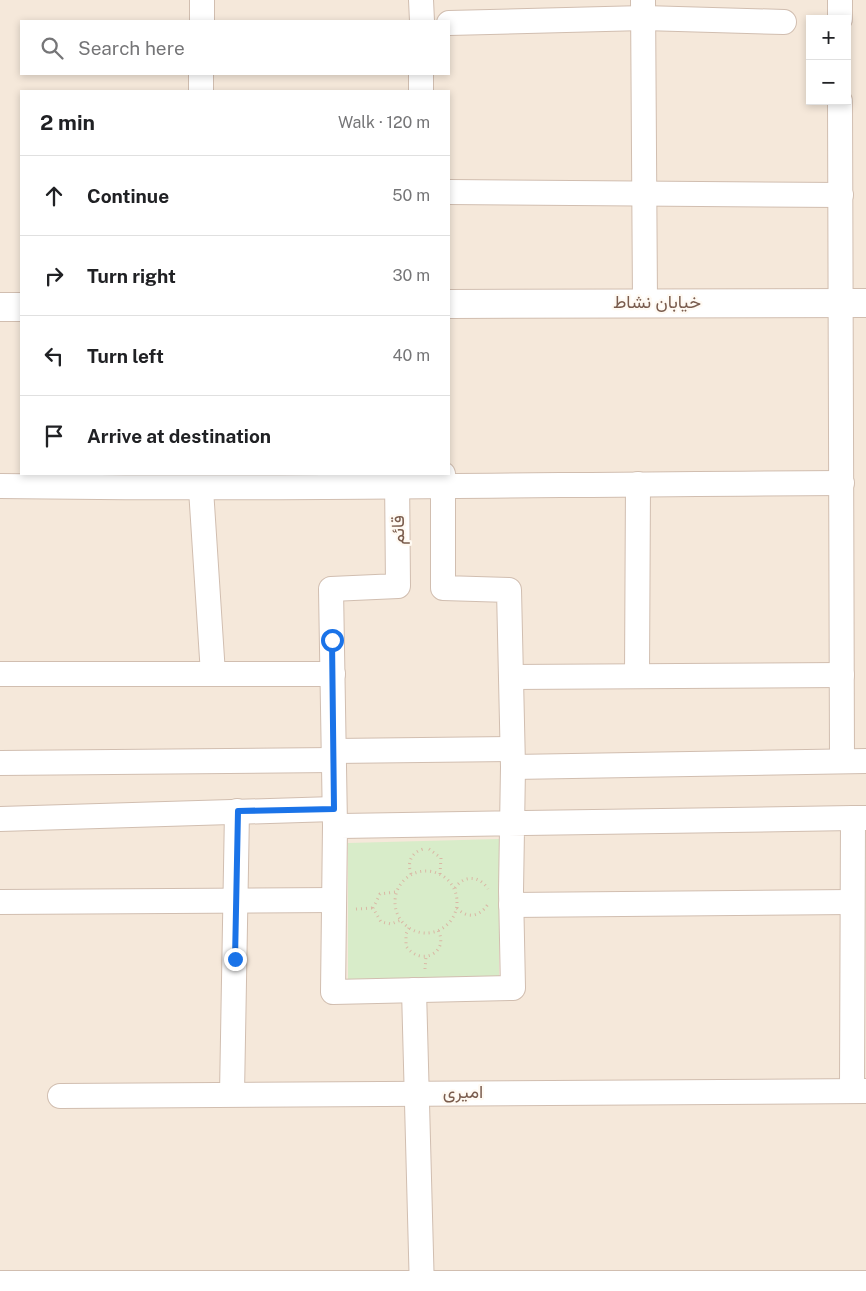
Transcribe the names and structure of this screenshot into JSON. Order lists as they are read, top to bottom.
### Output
{
  "streets": {
    "street": ["خیابان نشاط", "قائم", "امیری"]
  },
  "page": {
    "map_buttons": ["+", "−"],
    "search": "Search here",
    "heading": ["2 min", "Walk · 120 m"],
    "list": [
      ["Continue", "50 m"],
      ["Turn right", "30 m"],
      ["Turn left", "40 m"],
      "Arrive at destination"
    ]
  }
}
